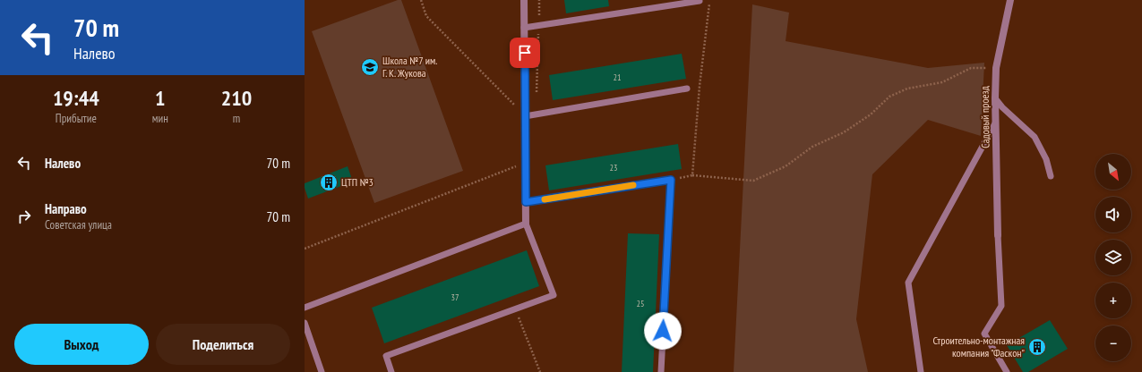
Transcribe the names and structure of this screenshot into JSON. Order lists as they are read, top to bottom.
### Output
{
  "streets": {
    "street": ["Садовый проезд"]
  },
  "places": {
    "school or university": ["Школа №7 им. Г. К. Жукова"],
    "building": ["ЦТП №3", "Строительно-монтажная компания \"Фаскон\""]
  },
  "house_numbers": [
    "21",
    "23",
    "37",
    "25"
  ],
  "north": "bottom right",
  "page": {
    "turn": ["70 m", "Налево"],
    "eta": [
      "19:44",
      "Прибытие",
      "1",
      "мин",
      "210",
      "m"
    ],
    "list": [
      {
        "name": "Налево",
        "value": "70 m"
      },
      {
        "name": "Направо",
        "note": "Советская улица",
        "value": "70 m"
      }
    ],
    "map_buttons": ["+", "−"],
    "buttons": ["Выход", "Поделиться"]
  }
}
